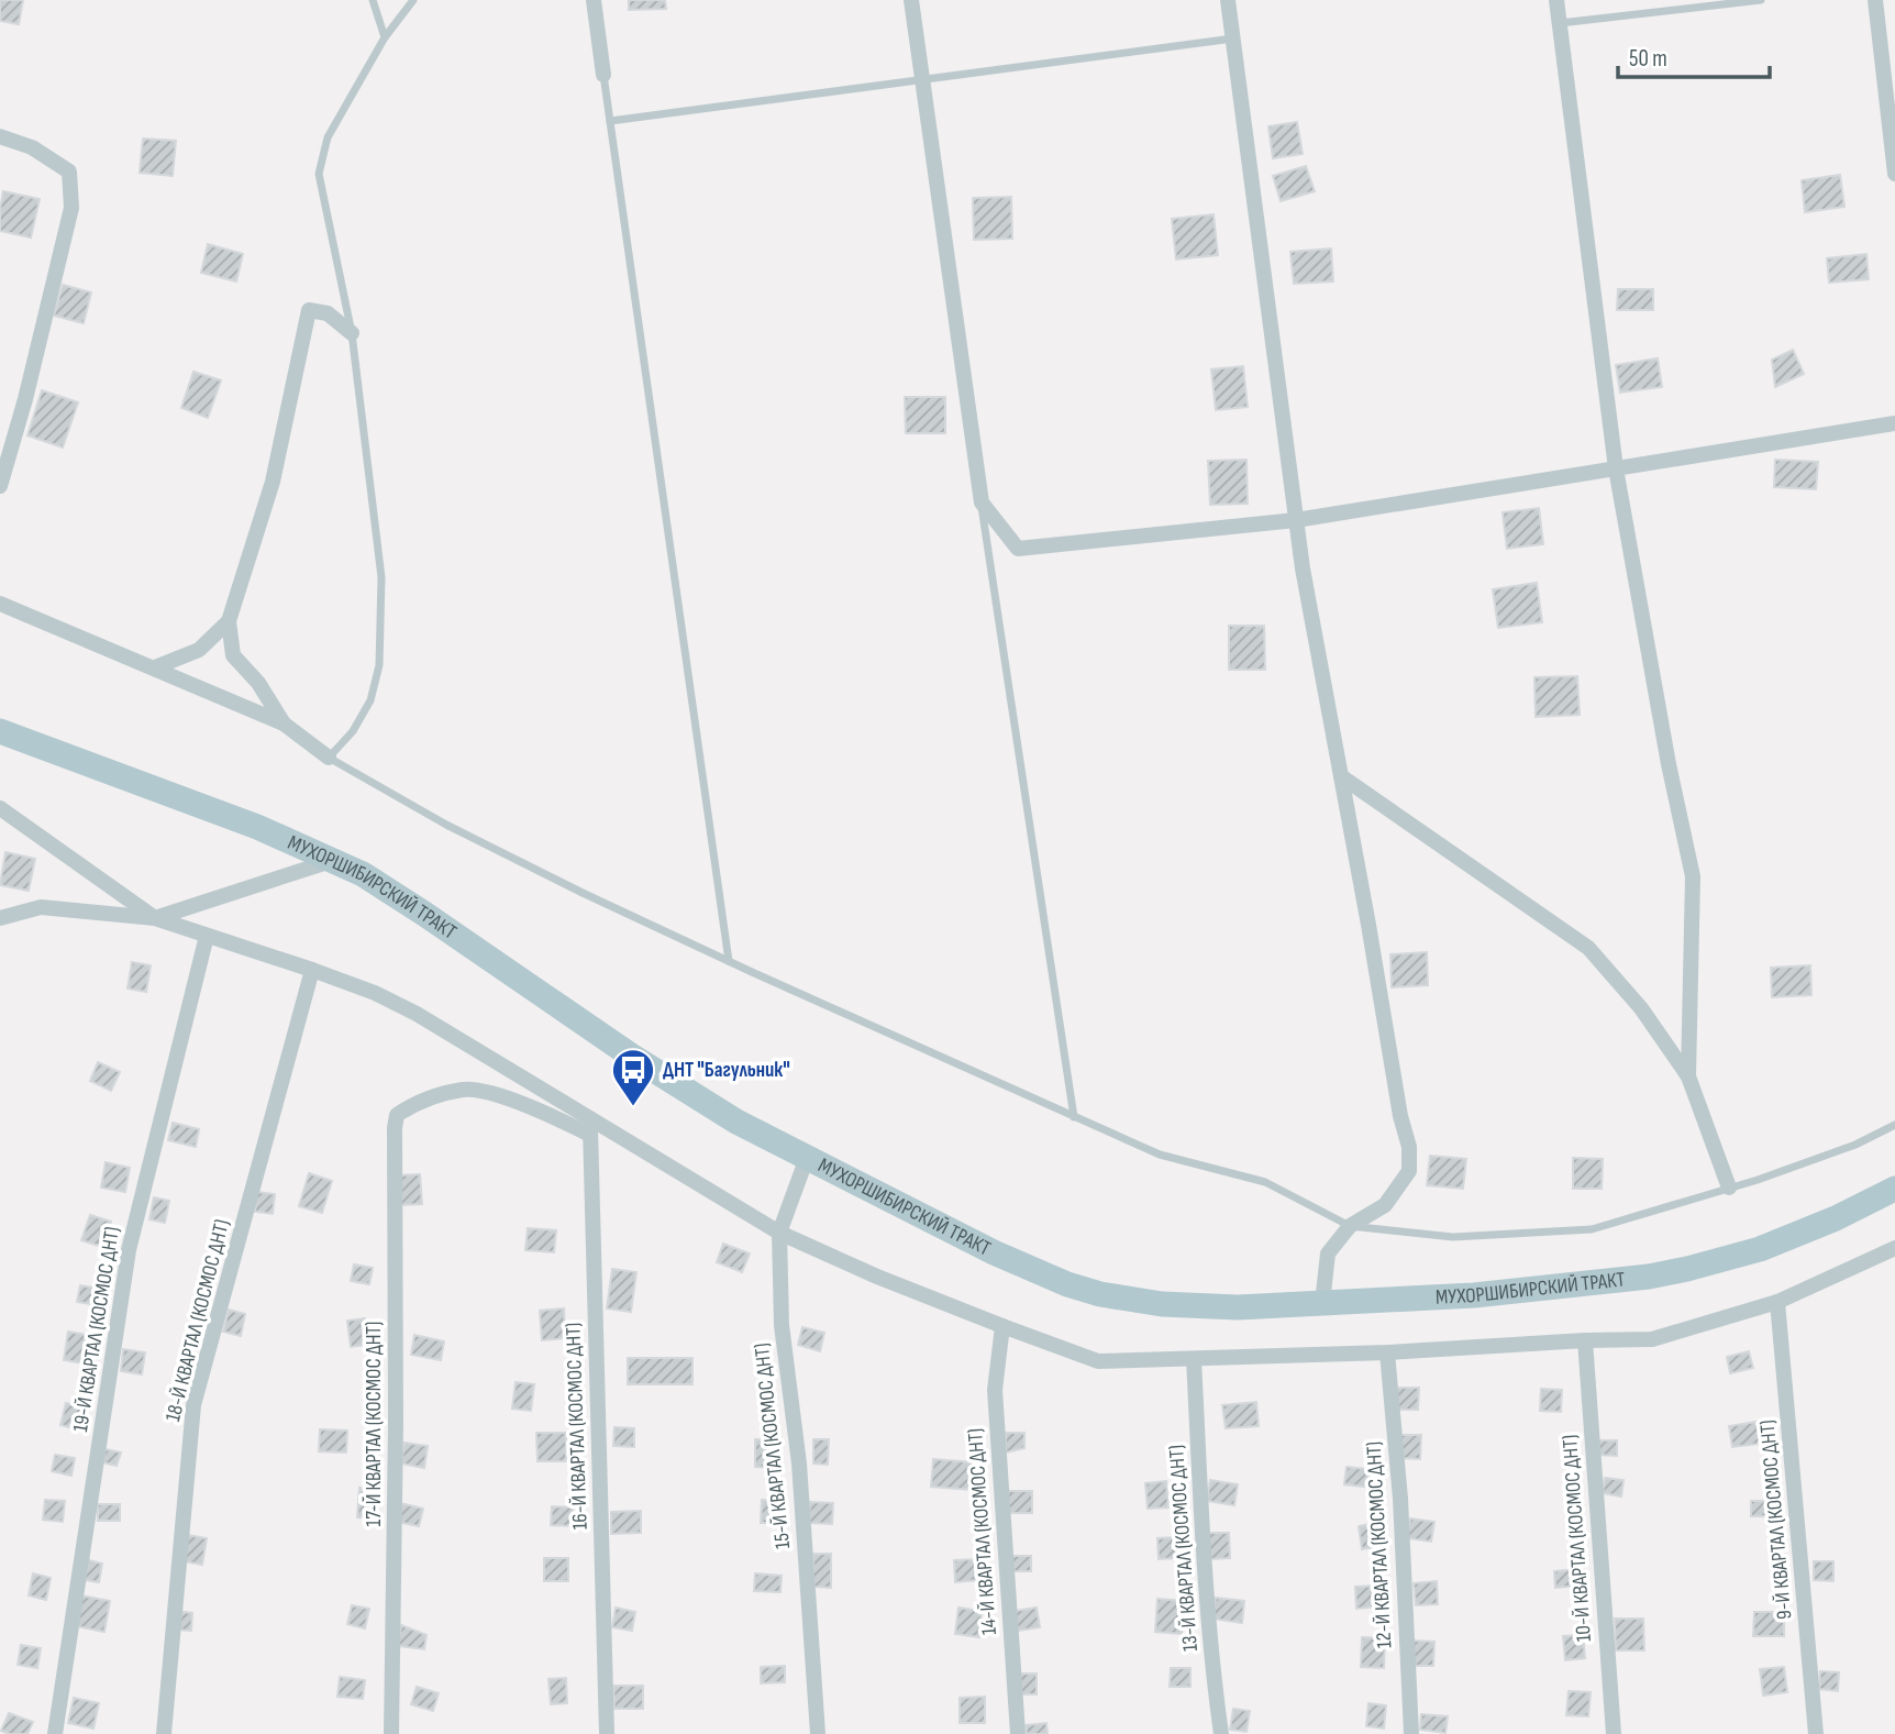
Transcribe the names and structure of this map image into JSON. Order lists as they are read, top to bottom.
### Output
{
  "streets": {
    "main road": ["МУХОРШИБИРСКИЙ ТРАКТ"],
    "street": [
      "18-Й КВАРТАЛ (КОСМОС ДНТ)",
      "19-Й КВАРТАЛ (КОСМОС ДНТ)",
      "17-Й КВАРТАЛ (КОСМОС ДНТ)",
      "16-Й КВАРТАЛ (КОСМОС ДНТ)",
      "15-Й КВАРТАЛ (КОСМОС ДНТ)",
      "9-Й КВАРТАЛ (КОСМОС ДНТ)",
      "14-Й КВАРТАЛ (КОСМОС ДНТ)",
      "10-Й КВАРТАЛ (КОСМОС ДНТ)",
      "12-Й КВАРТАЛ (КОСМОС ДНТ)",
      "13-Й КВАРТАЛ (КОСМОС ДНТ)"
    ]
  },
  "crossings": [
    ["МУХОРШИБИРСКИЙ ТРАКТ", "15-Й КВАРТАЛ (КОСМОС ДНТ)"],
    ["17-Й КВАРТАЛ (КОСМОС ДНТ)", "16-Й КВАРТАЛ (КОСМОС ДНТ)"]
  ],
  "places": {
    "bus stop": ["ДНТ \"Багульник\""]
  },
  "scale_bar": "50 m"
}
